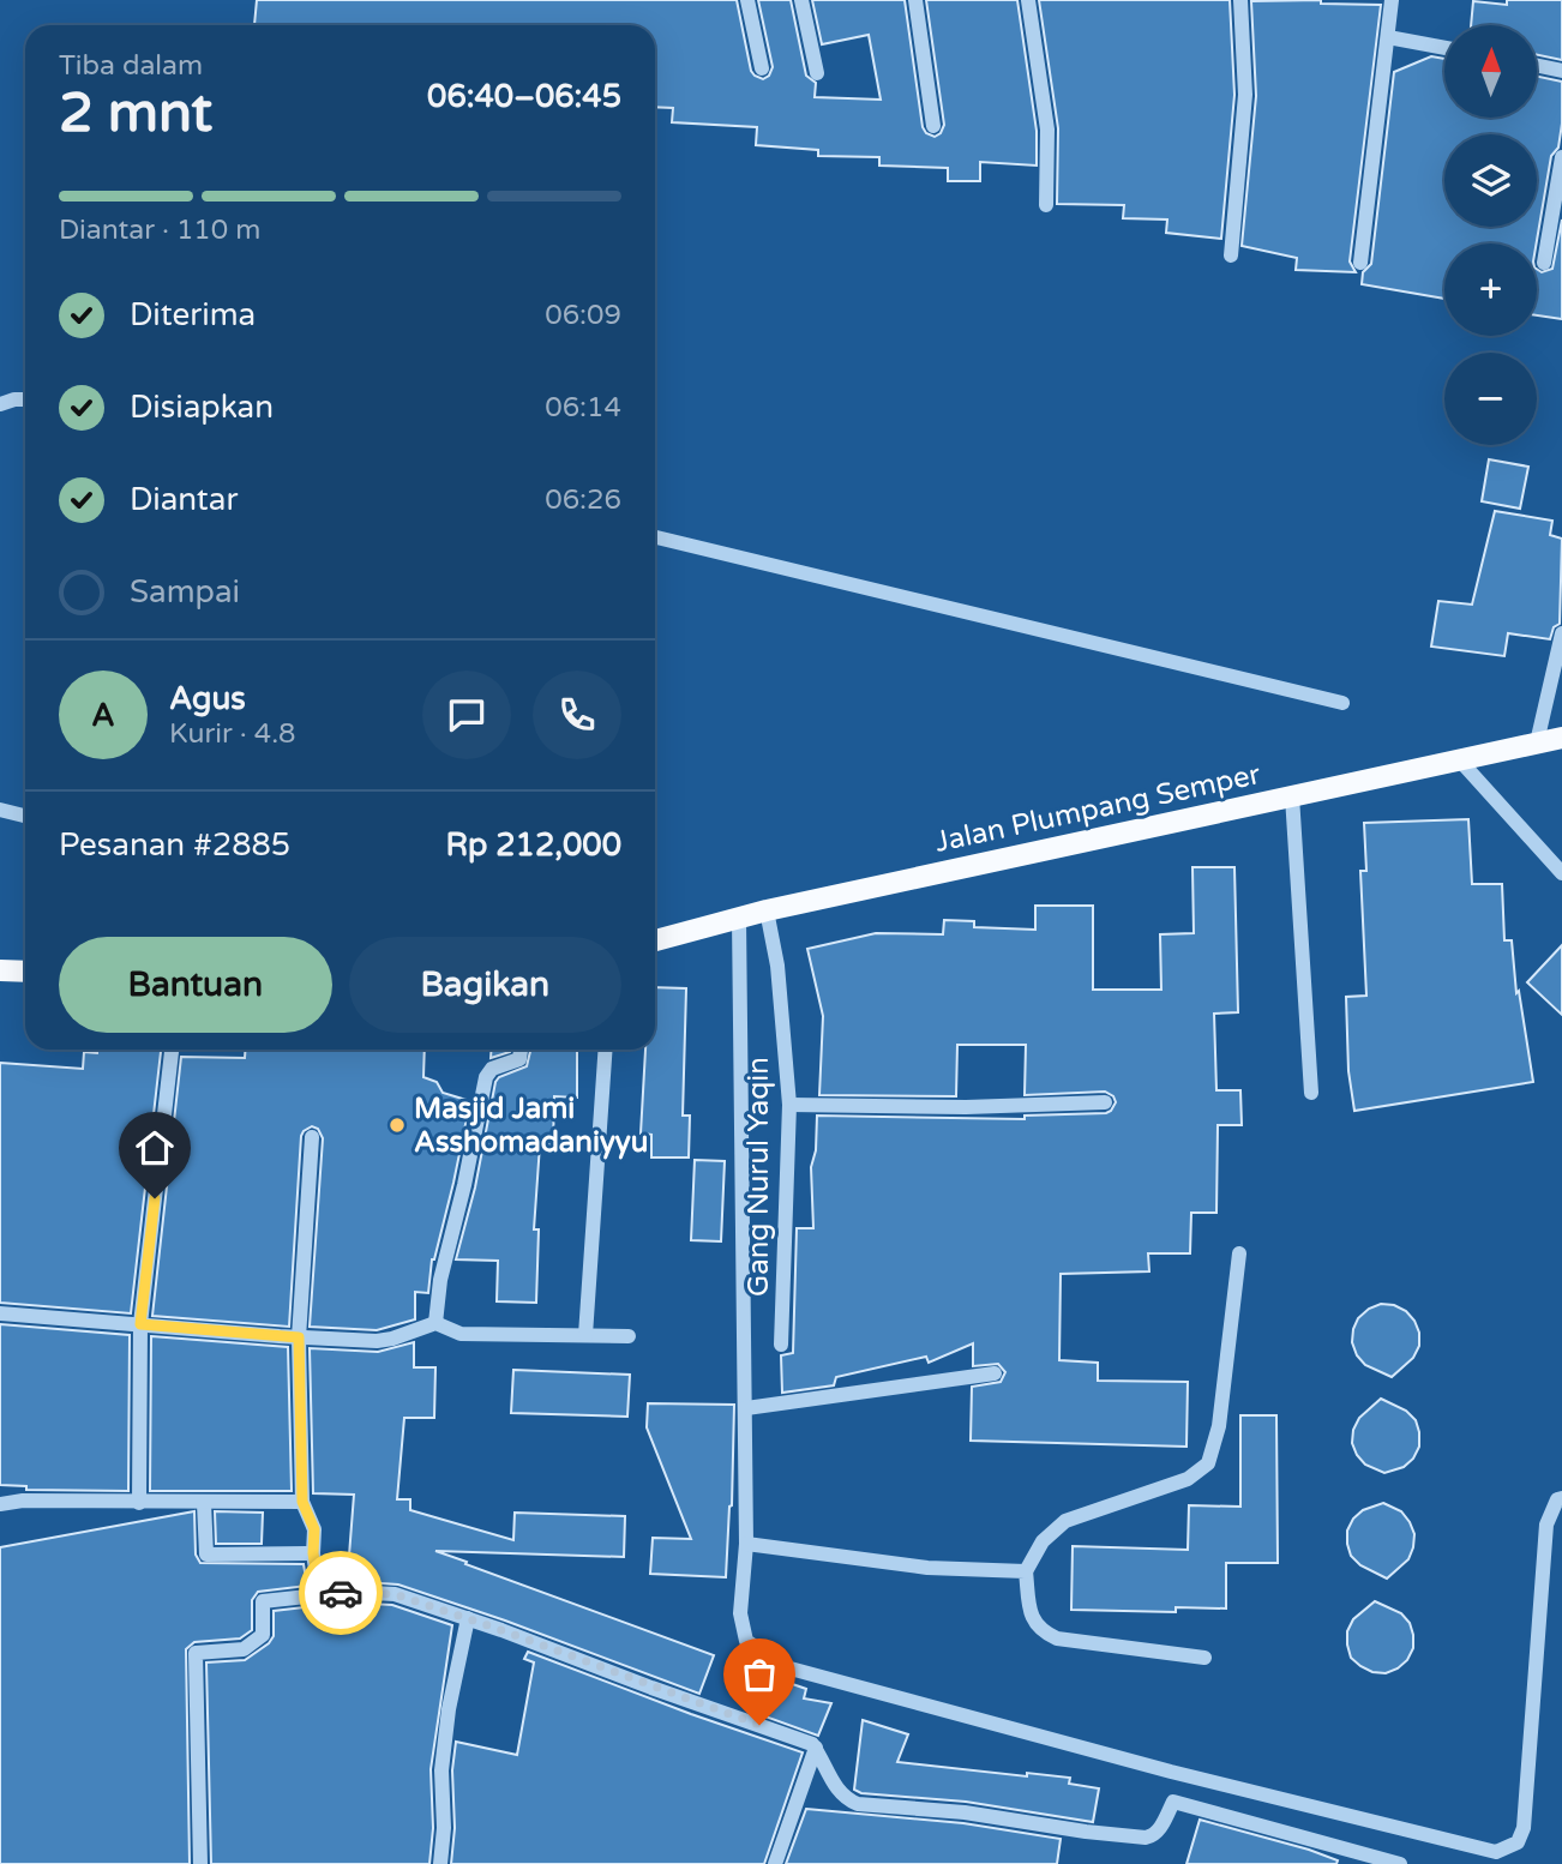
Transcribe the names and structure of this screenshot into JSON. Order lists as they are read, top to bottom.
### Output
{
  "streets": {
    "main road": ["Jalan Plumpang Semper"],
    "street": ["Gang Nurul Yaqin"]
  },
  "crossings": [
    ["Jalan Plumpang Semper", "Gang Nurul Yaqin"]
  ],
  "places": ["Masjid Jami Asshomadaniyyu"],
  "north": "top",
  "page": {
    "map_buttons": ["+", "−"],
    "heading": ["2 mnt", "Tiba dalam", "06:40–06:45"],
    "panel": [
      "Agus",
      "Kurir · 4.8",
      "Pesanan #2885",
      "Rp 212,000"
    ],
    "bar": "Diantar · 110 m",
    "list": [
      ["Diterima", "06:09"],
      ["Disiapkan", "06:14"],
      ["Diantar", "06:26"],
      "Sampai"
    ],
    "round": "A",
    "buttons": ["Bantuan", "Bagikan"]
  }
}
